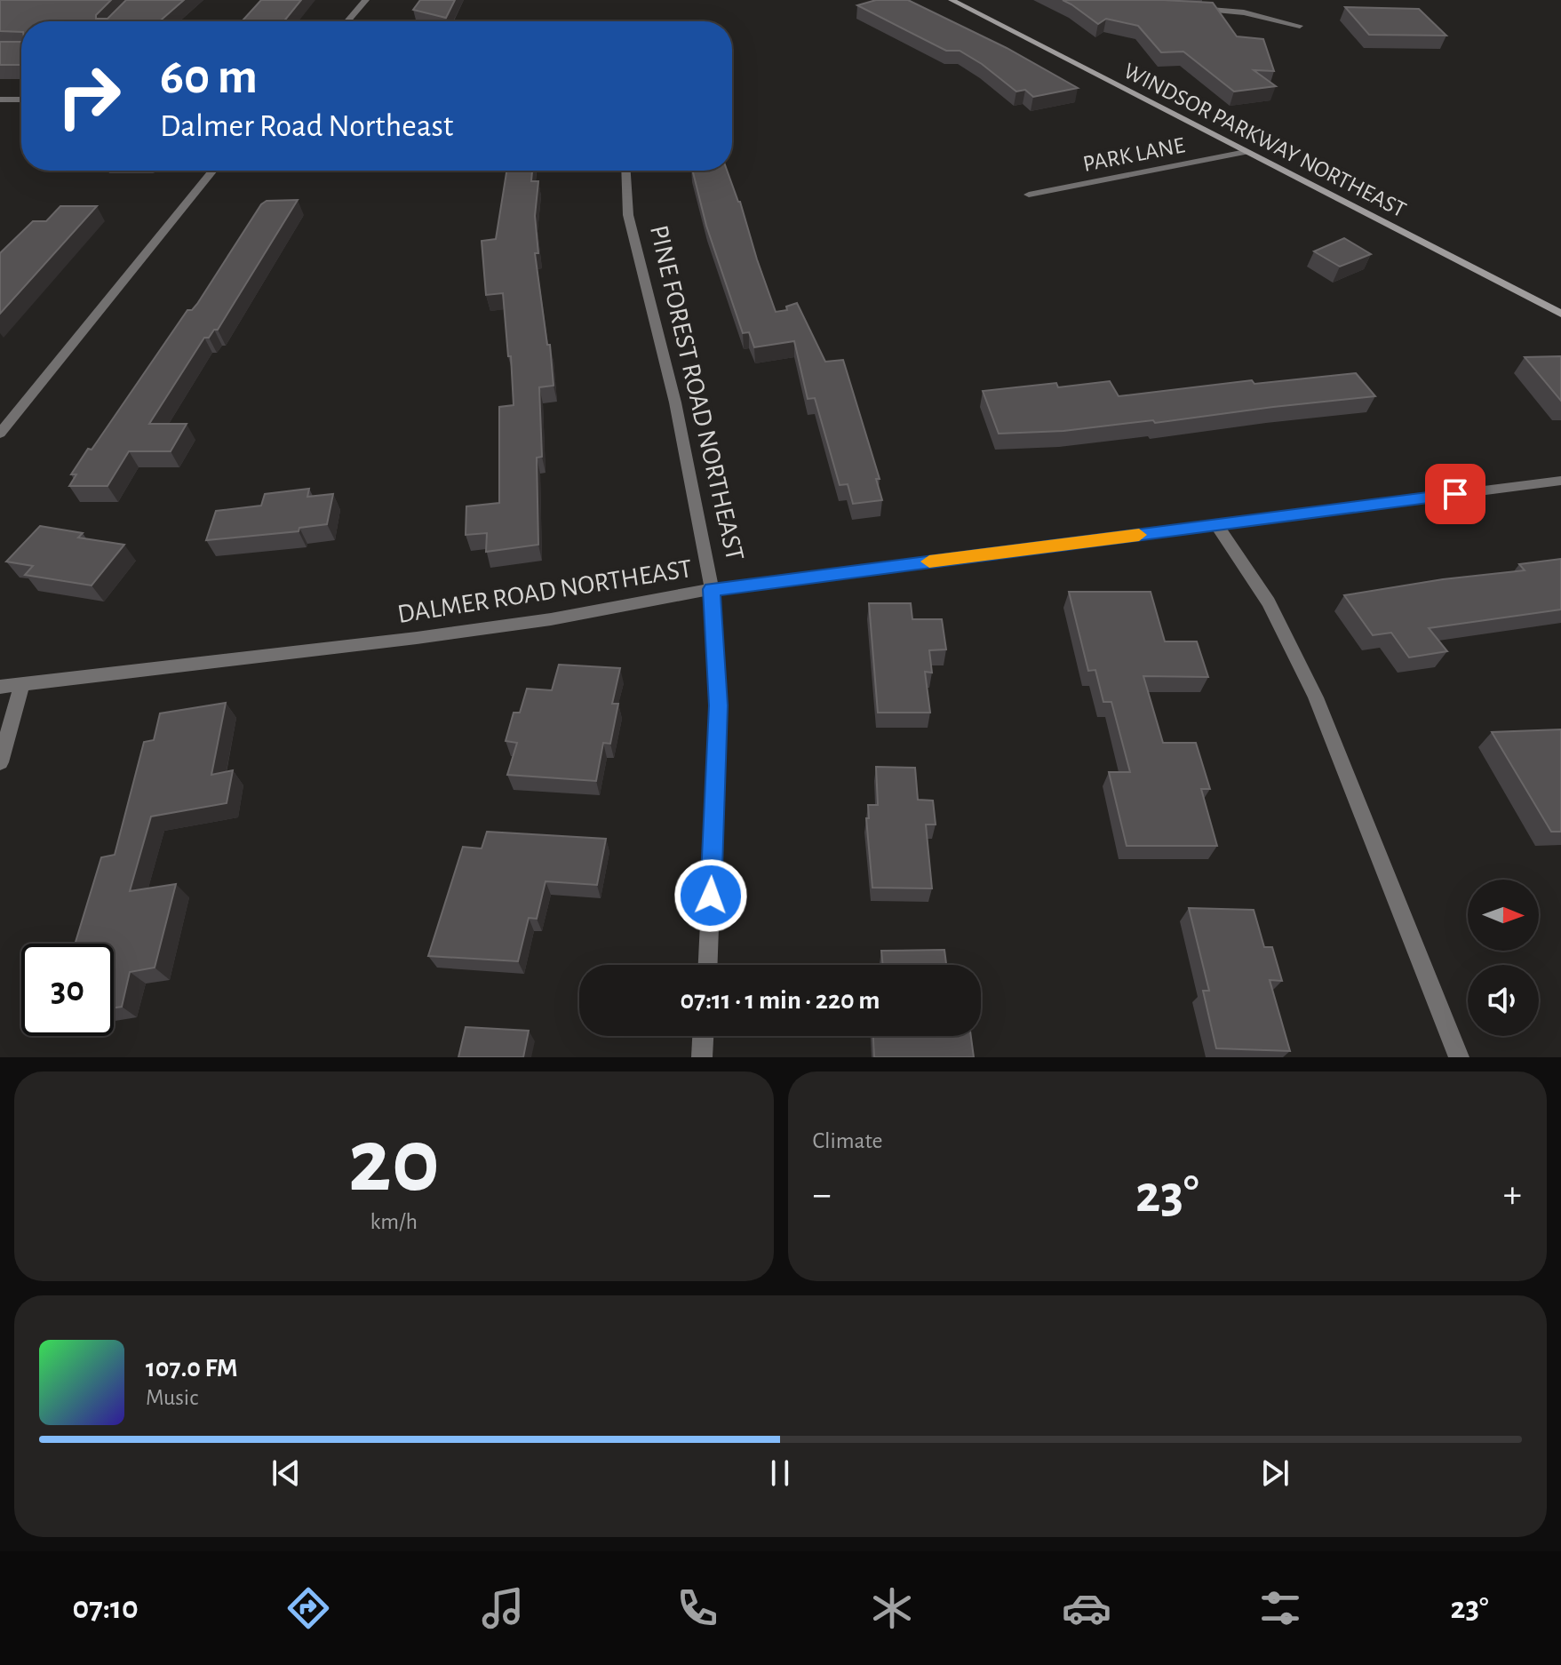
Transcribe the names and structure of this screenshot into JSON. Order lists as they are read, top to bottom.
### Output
{
  "streets": {
    "street": [
      "WINDSOR PARKWAY NORTHEAST",
      "PARK LANE",
      "PINE FOREST ROAD NORTHEAST",
      "DALMER ROAD NORTHEAST"
    ]
  },
  "crossings": [
    ["WINDSOR PARKWAY NORTHEAST", "PARK LANE"],
    ["PINE FOREST ROAD NORTHEAST", "DALMER ROAD NORTHEAST"]
  ],
  "north": "right",
  "page": {
    "turn": ["60 m", "Dalmer Road Northeast"],
    "limit": "30",
    "trip": "07:11 · 1 min · 220 m",
    "tile": [
      ["20", "km/h"],
      "Climate"
    ],
    "heat": ["−", "23°", "+"],
    "song": ["107.0 FM", "Music"],
    "tabs": ["07:10", "23°"]
  }
}
